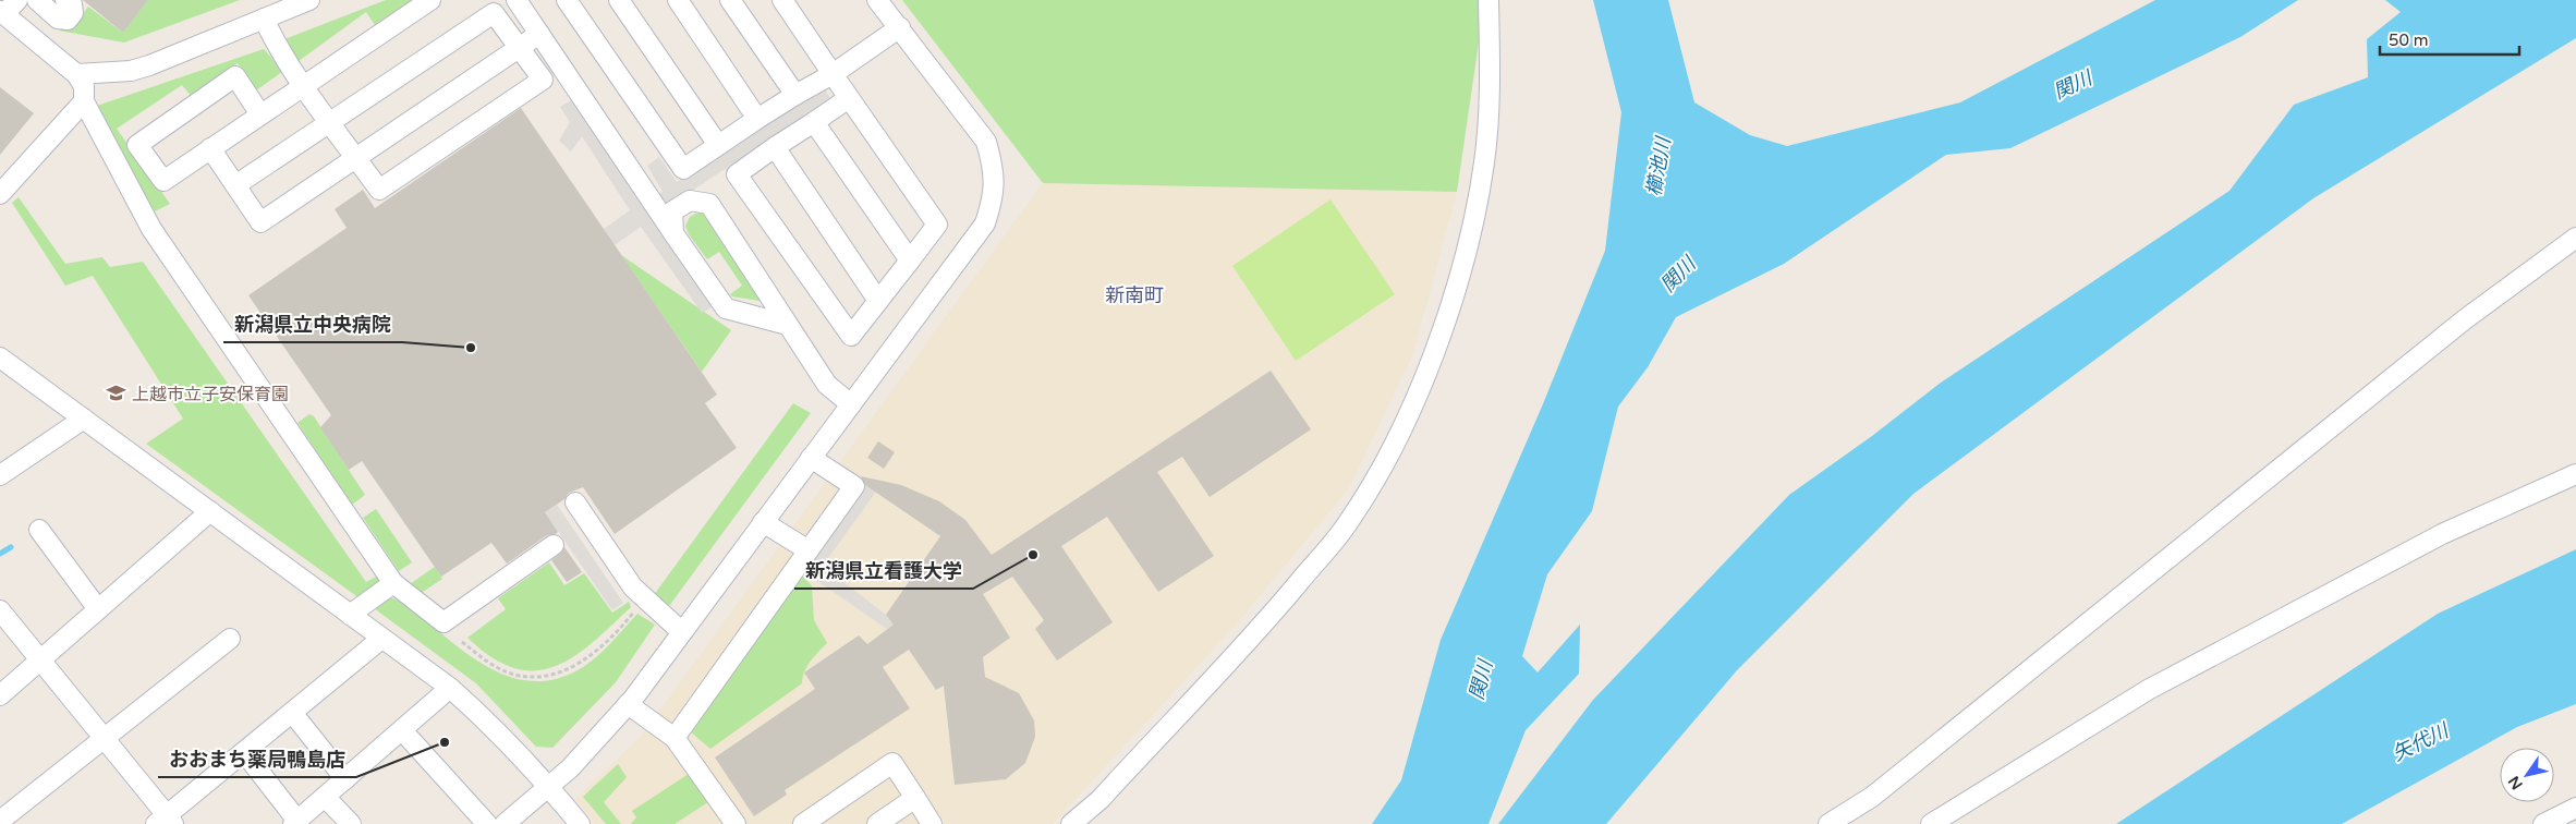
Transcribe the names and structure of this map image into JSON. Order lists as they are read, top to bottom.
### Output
{
  "districts": ["新南町"],
  "water": ["関川", "櫛池川", "矢代川"],
  "places": {
    "other": ["新潟県立中央病院", "新潟県立看護大学", "おおまち薬局鴨島店"],
    "school or university": ["上越市立子安保育園"]
  },
  "scale_bar": "50 m",
  "north": "bottom left"
}
